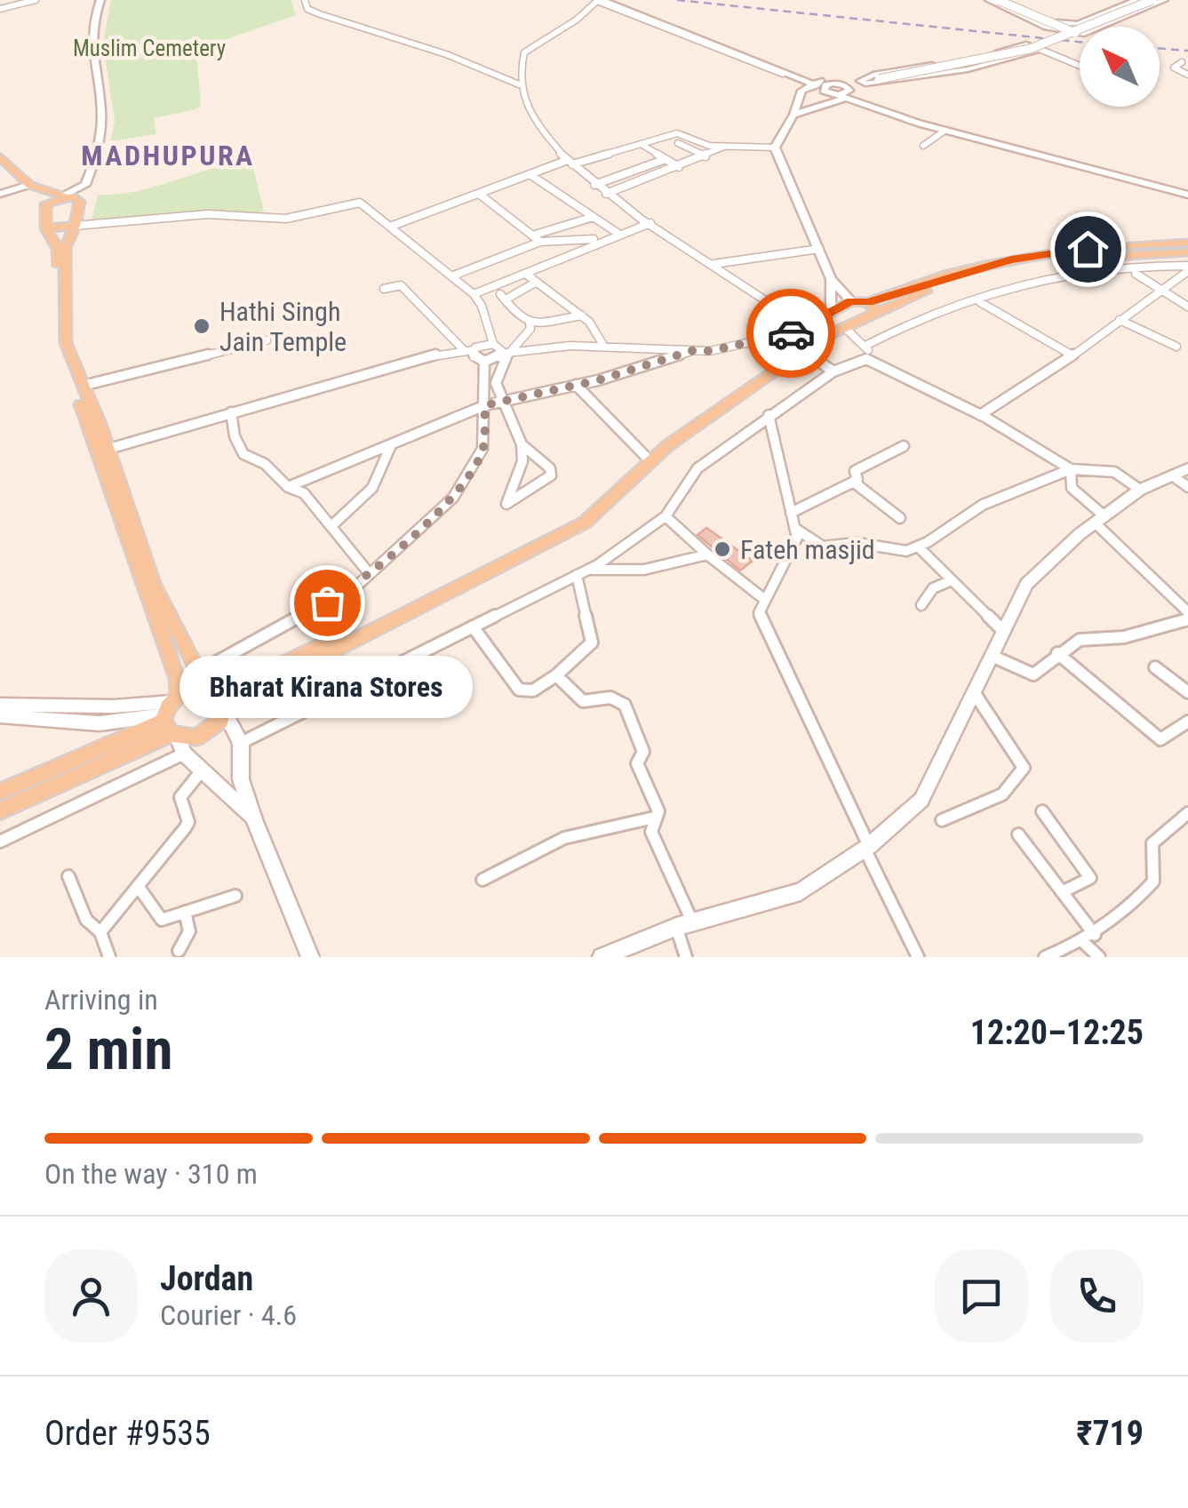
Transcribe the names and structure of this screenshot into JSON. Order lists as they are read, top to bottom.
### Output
{
  "districts": ["MADHUPURA"],
  "parks": ["Muslim Cemetery"],
  "places": ["Hathi Singh Jain Temple", "Fateh masjid", "Bharat Kirana Stores"],
  "north": "top left",
  "page": {
    "bubble": "Bharat Kirana Stores",
    "heading": ["2 min", "Arriving in", "12:20–12:25"],
    "panel": [
      "Jordan",
      "Courier · 4.6",
      "Order #9535",
      "₹719"
    ],
    "bar": "On the way · 310 m"
  }
}
